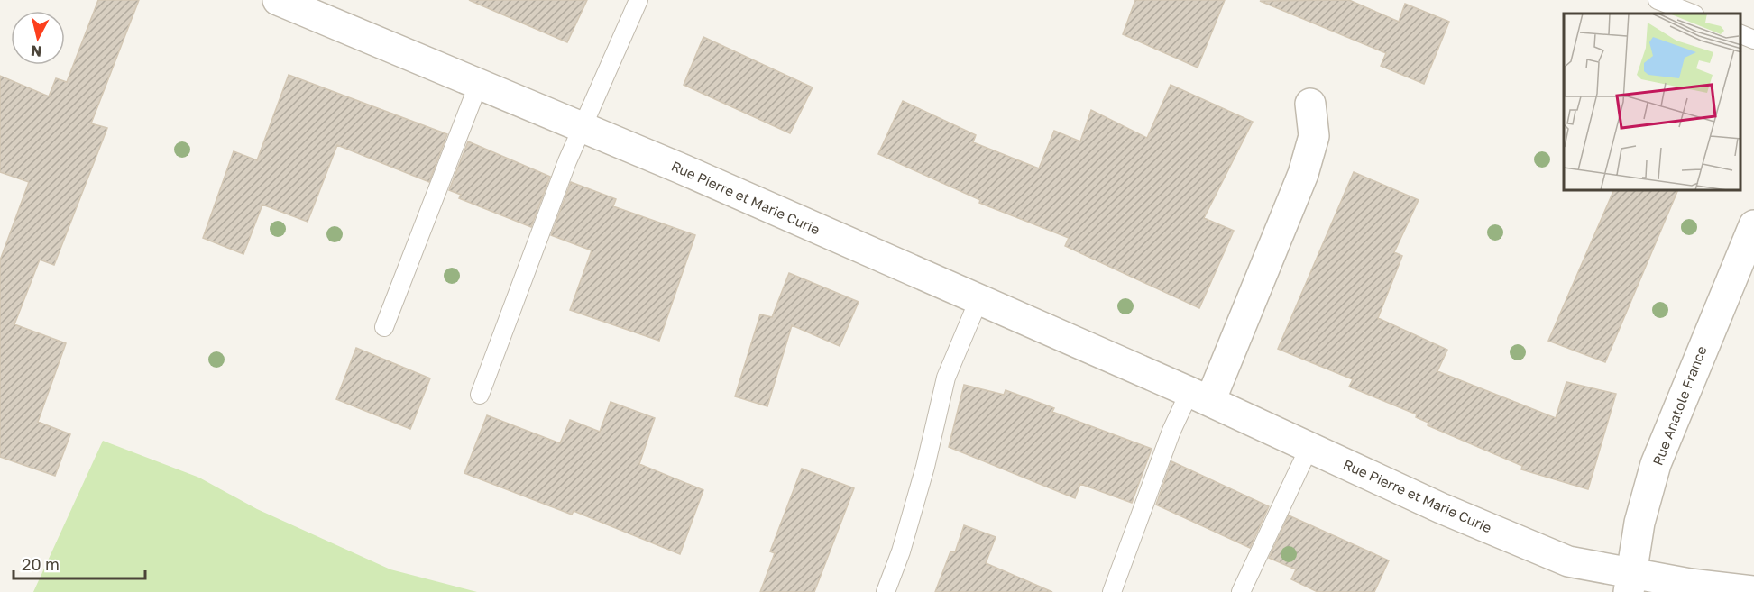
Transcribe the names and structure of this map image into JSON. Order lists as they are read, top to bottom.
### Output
{
  "streets": {
    "street": ["Rue Pierre et Marie Curie", "Rue Anatole France"]
  },
  "crossings": [
    ["Rue Pierre et Marie Curie", "Rue Anatole France"]
  ],
  "scale_bar": "20 m",
  "north": "bottom"
}
